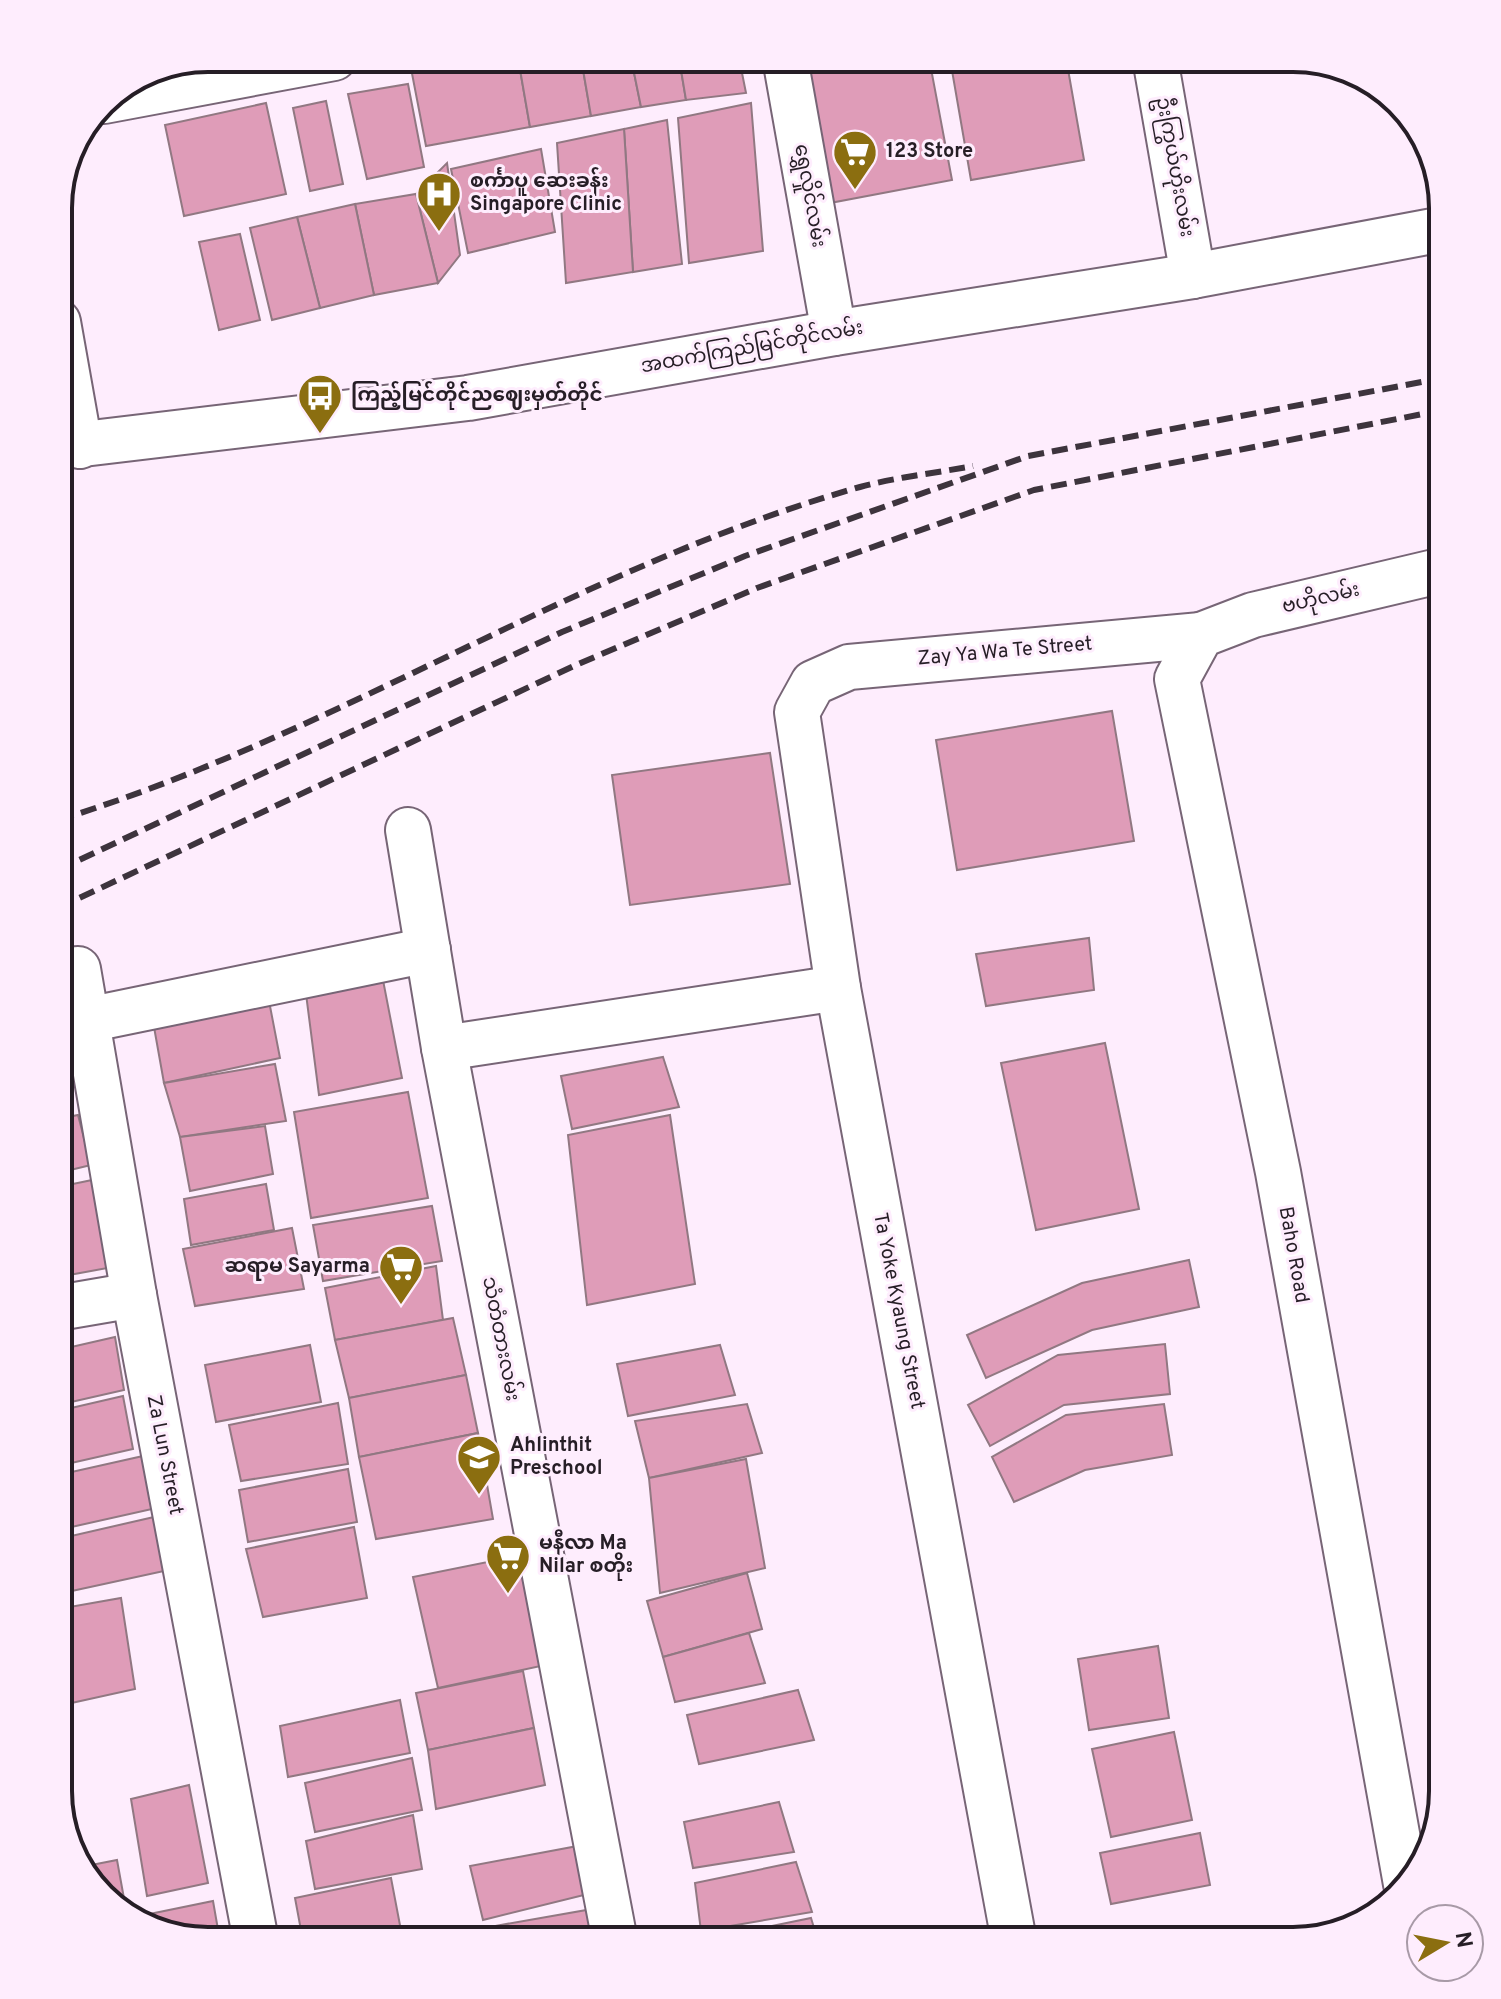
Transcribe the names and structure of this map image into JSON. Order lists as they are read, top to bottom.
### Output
{
  "streets": {
    "street": [
      "ဦးကြွယ်ဟိုးလမ်း",
      "ရွှေလှိုင်လမ်း",
      "အထက်ကြည်မြင်တိုင်လမ်း",
      "ဗဟိုလမ်း",
      "Zay Ya Wa Te Street",
      "Baho Road",
      "Ta Yoke Kyaung Street",
      "သံတံတားလမ်း",
      "Za Lun Street"
    ]
  },
  "crossings": [
    ["ဦးကြွယ်ဟိုးလမ်း", "အထက်ကြည်မြင်တိုင်လမ်း"],
    ["ရွှေလှိုင်လမ်း", "အထက်ကြည်မြင်တိုင်လမ်း"],
    ["ဗဟိုလမ်း", "Zay Ya Wa Te Street"],
    ["ဗဟိုလမ်း", "Baho Road"],
    ["Zay Ya Wa Te Street", "Baho Road"],
    ["Zay Ya Wa Te Street", "Ta Yoke Kyaung Street"]
  ],
  "places": {
    "supermarket": ["123 Store", "ဆရာမ Sayarma", "မနီလာ Ma Nilar စတိုး"],
    "hospital": ["စင်္ကာပူ ဆေးခန်း Singapore Clinic"],
    "bus stop": ["ကြည့်မြင်တိုင်ညဈေးမှတ်တိုင်"],
    "school or university": ["Ahlinthit Preschool"]
  },
  "north": "right"
}
